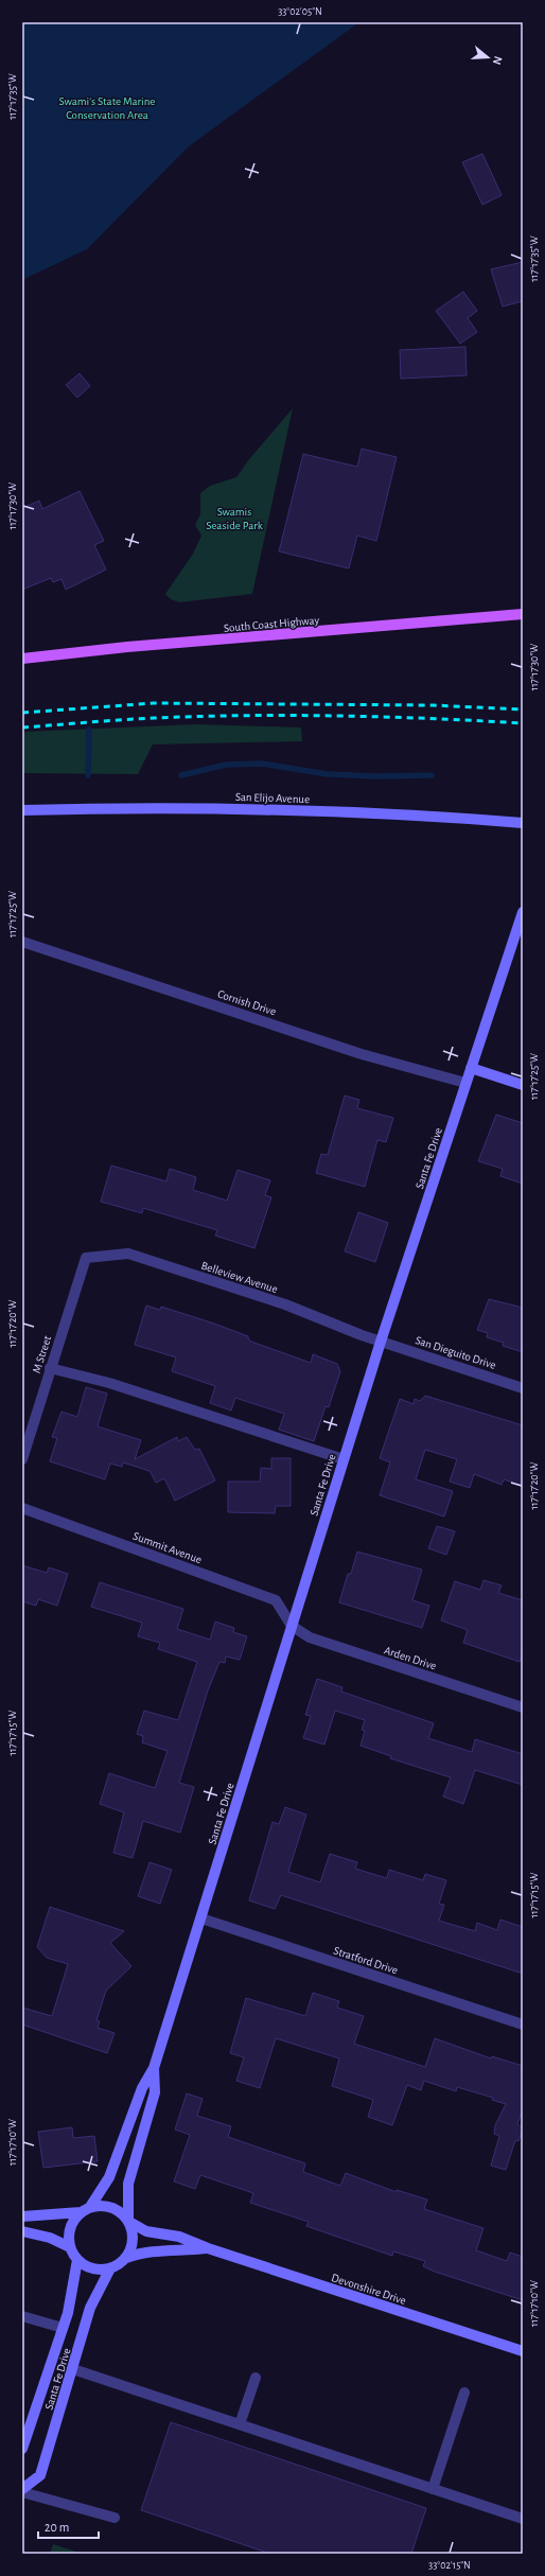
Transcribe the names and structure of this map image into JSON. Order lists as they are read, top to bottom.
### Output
{
  "streets": {
    "main road": [
      "South Coast Highway",
      "San Elijo Avenue",
      "Santa Fe Drive",
      "Devonshire Drive"
    ],
    "street": [
      "Cornish Drive",
      "Belleview Avenue",
      "San Dieguito Drive",
      "M Street",
      "Summit Avenue",
      "Arden Drive",
      "Stratford Drive"
    ]
  },
  "crossings": [
    ["Cornish Drive", "Santa Fe Drive"],
    ["Santa Fe Drive", "Belleview Avenue"],
    ["Santa Fe Drive", "San Dieguito Drive"],
    ["Santa Fe Drive", "Summit Avenue"],
    ["Santa Fe Drive", "Arden Drive"],
    ["Santa Fe Drive", "Stratford Drive"],
    ["Santa Fe Drive", "Devonshire Drive"],
    ["Belleview Avenue", "San Dieguito Drive"],
    ["Belleview Avenue", "M Street"],
    ["Summit Avenue", "Arden Drive"]
  ],
  "parks": ["Swami's State Marine Conservation Area", "Swamis Seaside Park"],
  "scale_bar": "20 m",
  "north": "right",
  "coordinates": [
    "33°02'05\"N",
    "117°17'35\"W",
    "117°17'30\"W",
    "117°17'25\"W",
    "117°17'20\"W",
    "117°17'15\"W",
    "117°17'10\"W",
    "33°02'15\"N"
  ]
}
